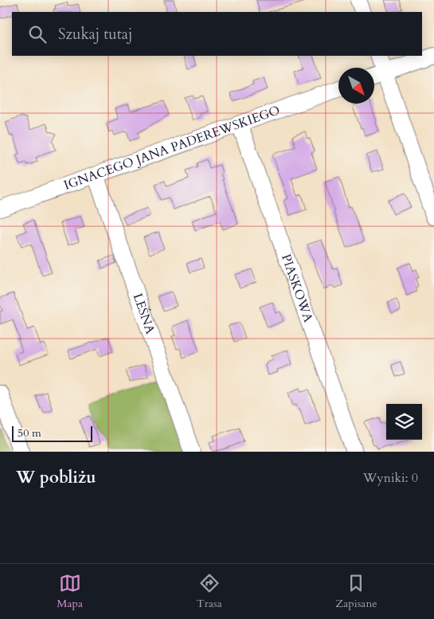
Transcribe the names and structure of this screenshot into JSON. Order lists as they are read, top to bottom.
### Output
{
  "streets": {
    "street": ["IGNACEGO JANA PADEREWSKIEGO", "PIASKOWA", "LEŚNA"]
  },
  "crossings": [
    ["IGNACEGO JANA PADEREWSKIEGO", "PIASKOWA"],
    ["IGNACEGO JANA PADEREWSKIEGO", "LEŚNA"]
  ],
  "scale_bar": "50 m",
  "north": "bottom right",
  "page": {
    "search": "Szukaj tutaj",
    "scale": "50 m",
    "heading": ["W pobliżu", "Wyniki: 0"],
    "nav": ["Mapa", "Trasa", "Zapisane"]
  }
}
